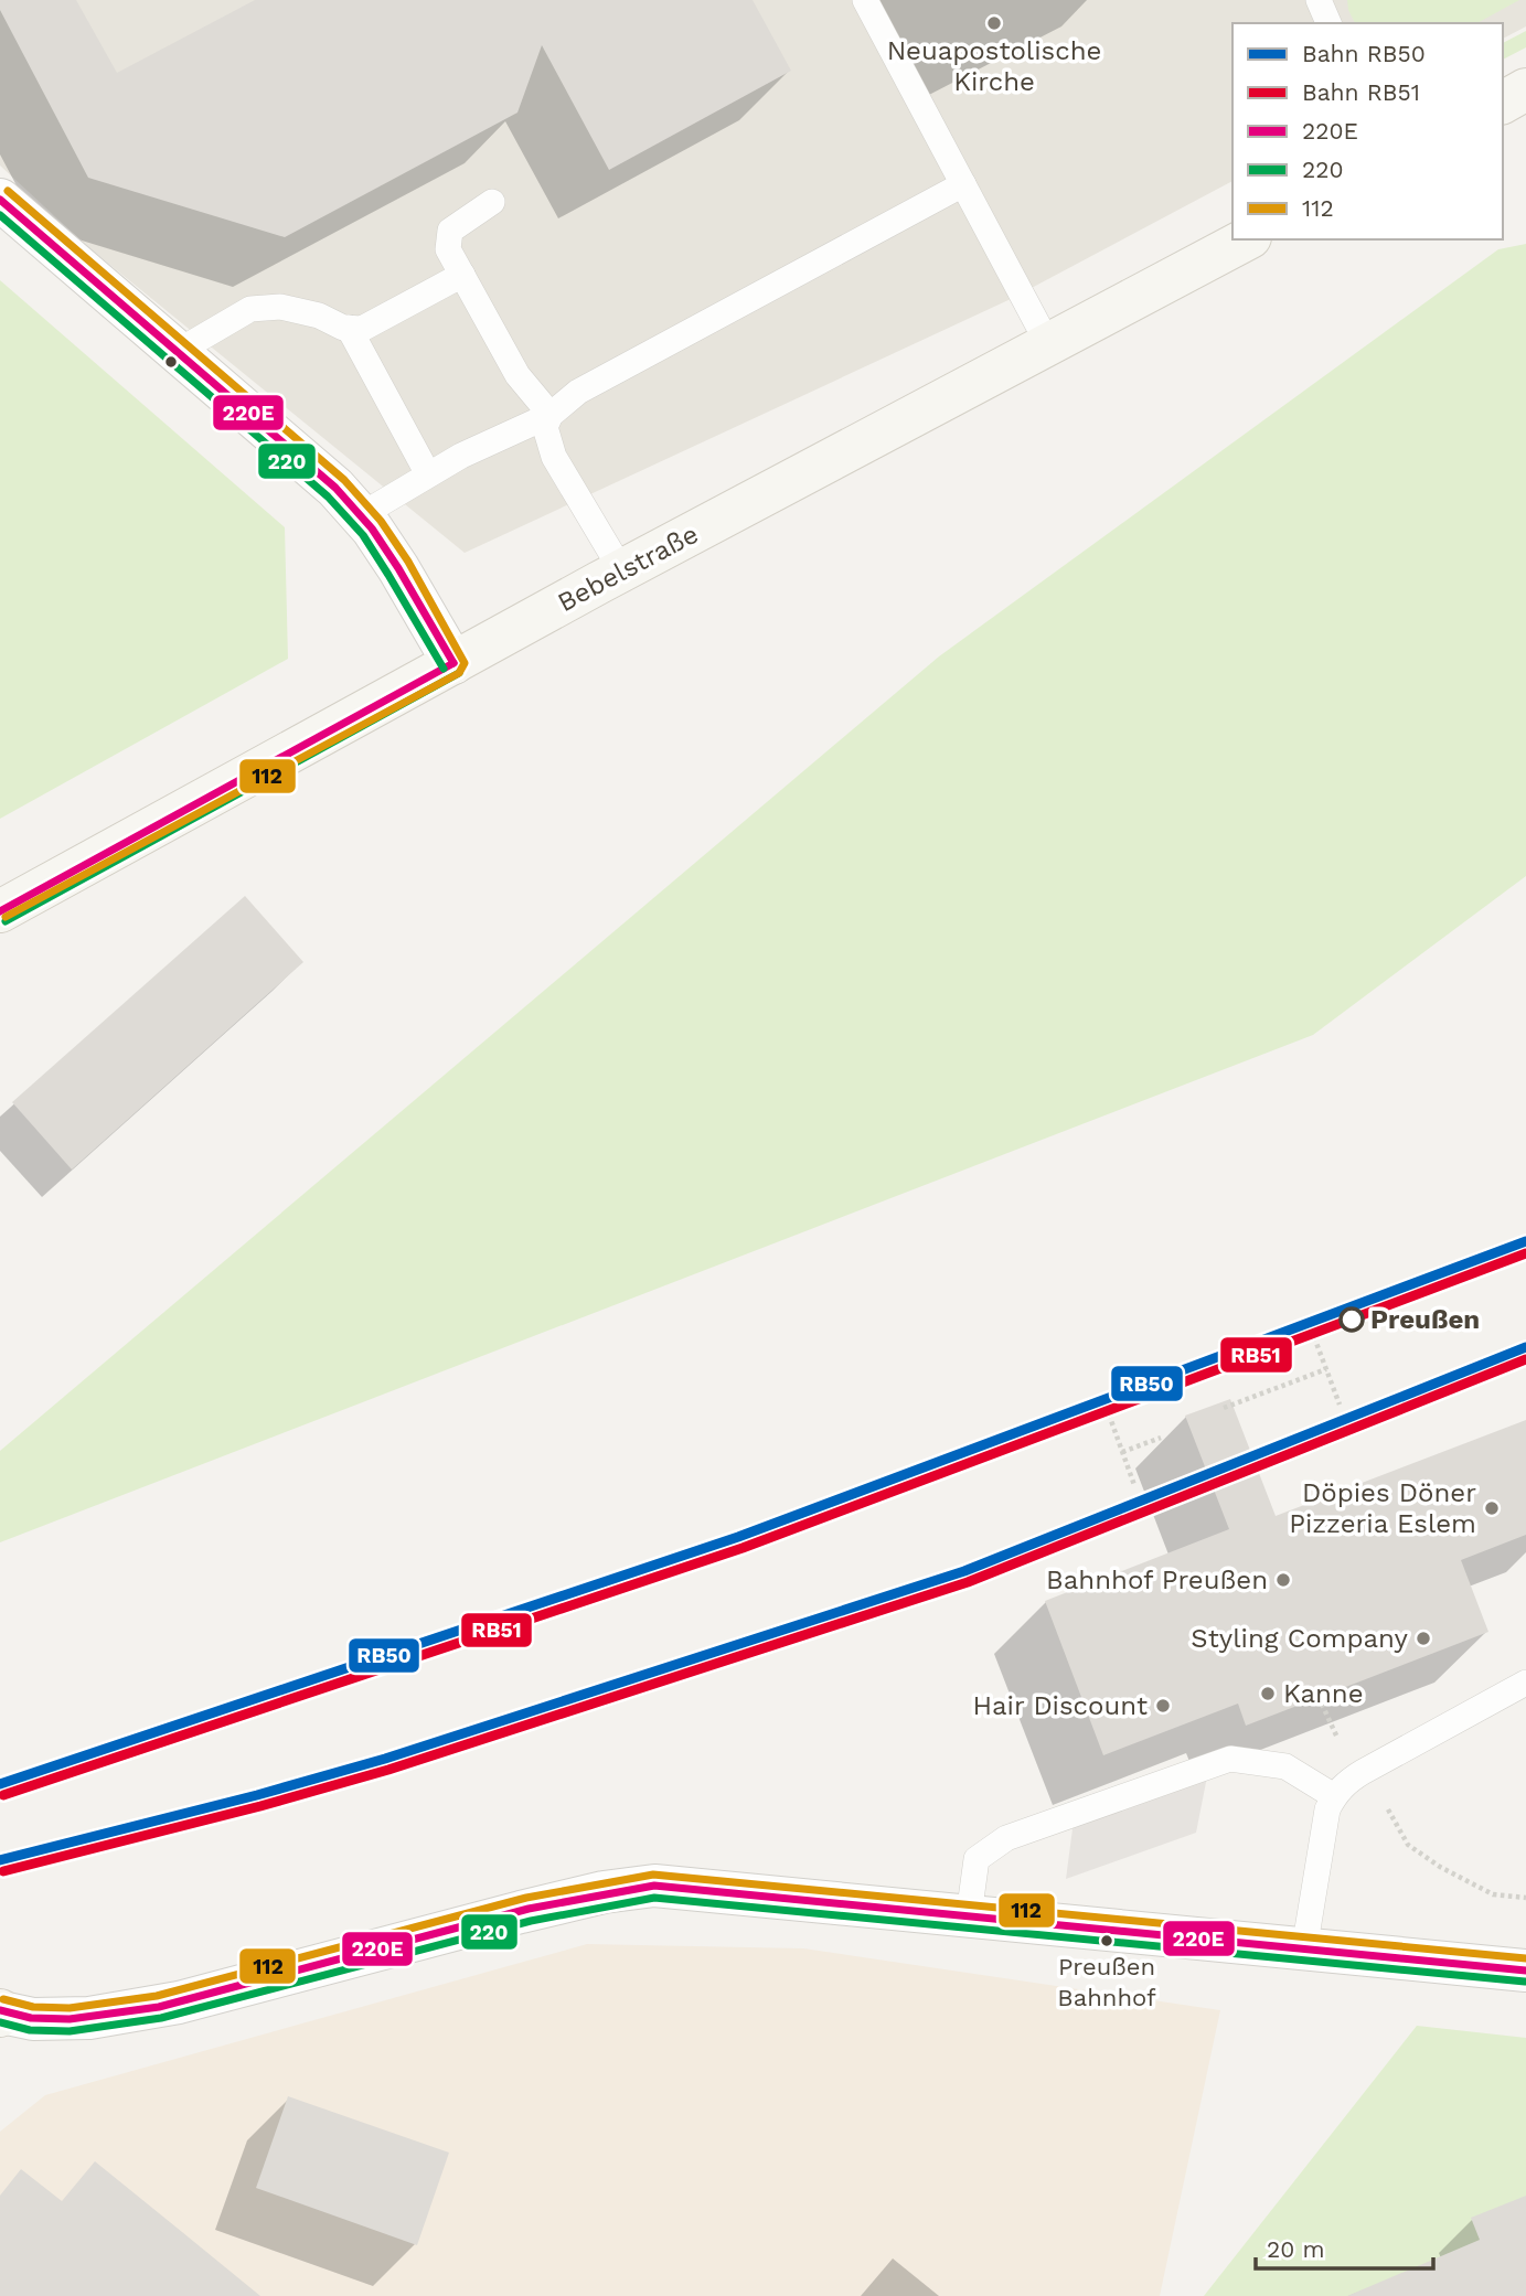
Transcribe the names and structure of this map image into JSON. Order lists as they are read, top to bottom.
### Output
{
  "streets": {
    "main road": ["Bebelstraße"]
  },
  "places": [
    "Neuapostolische Kirche",
    "Preußen",
    "Döpies Döner Pizzeria Eslem",
    "Bahnhof Preußen",
    "Styling Company",
    "Kanne",
    "Hair Discount",
    "Preußen Bahnhof"
  ],
  "lines": [
    "transit line 112",
    "transit line 220E",
    "transit line 220",
    "rail line RB50",
    "rail line RB51"
  ],
  "legend": [
    "Bahn RB50",
    "Bahn RB51",
    "220E",
    "220",
    "112"
  ],
  "scale_bar": "20 m"
}
